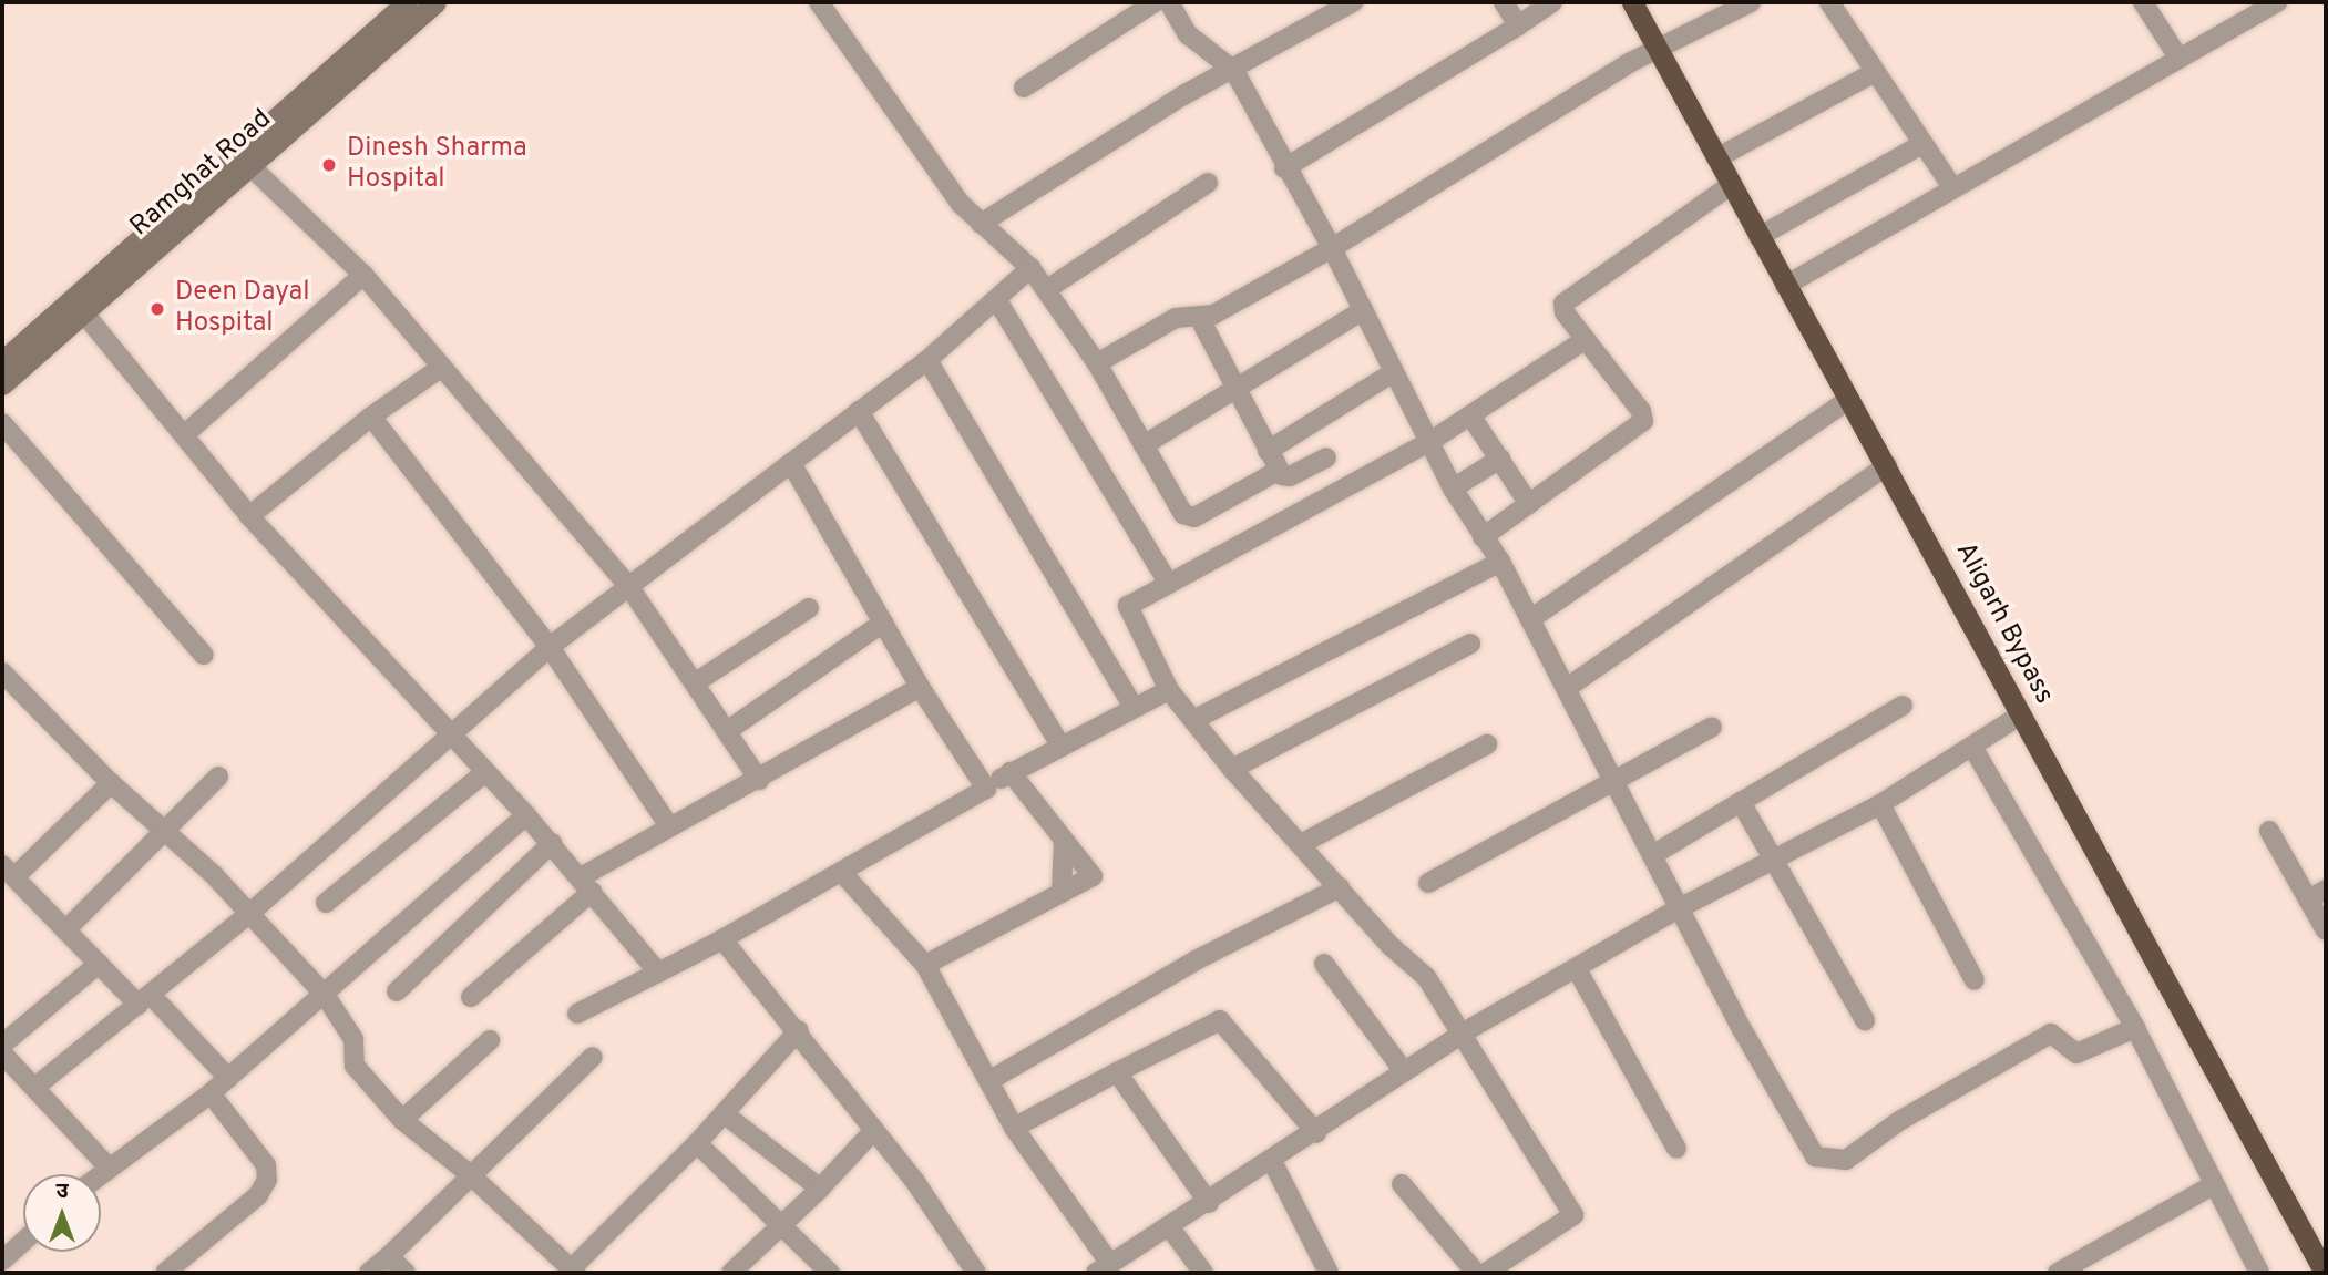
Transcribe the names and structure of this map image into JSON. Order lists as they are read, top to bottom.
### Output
{
  "streets": {
    "highway": ["Aligarh Bypass"],
    "main road": ["Ramghat Road"]
  },
  "places": ["Dinesh Sharma Hospital", "Deen Dayal Hospital"],
  "north": "top"
}
